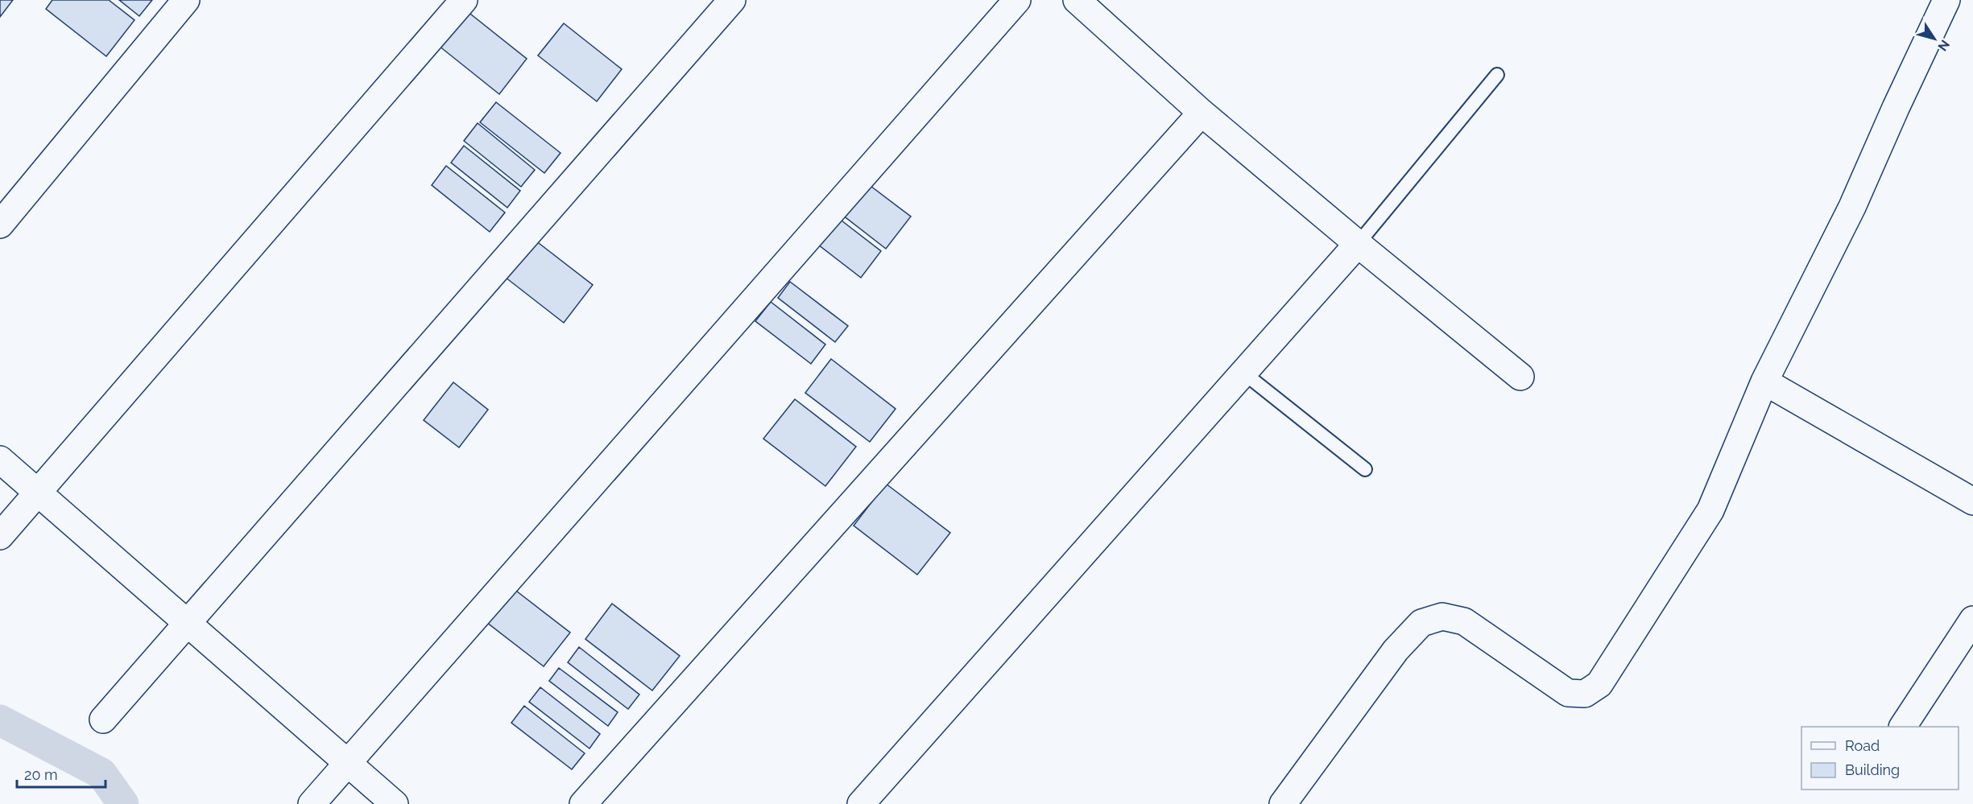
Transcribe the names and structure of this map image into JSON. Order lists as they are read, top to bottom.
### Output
{
  "legend": ["Road", "Building"],
  "scale_bar": "20 m",
  "north": "bottom right"
}
